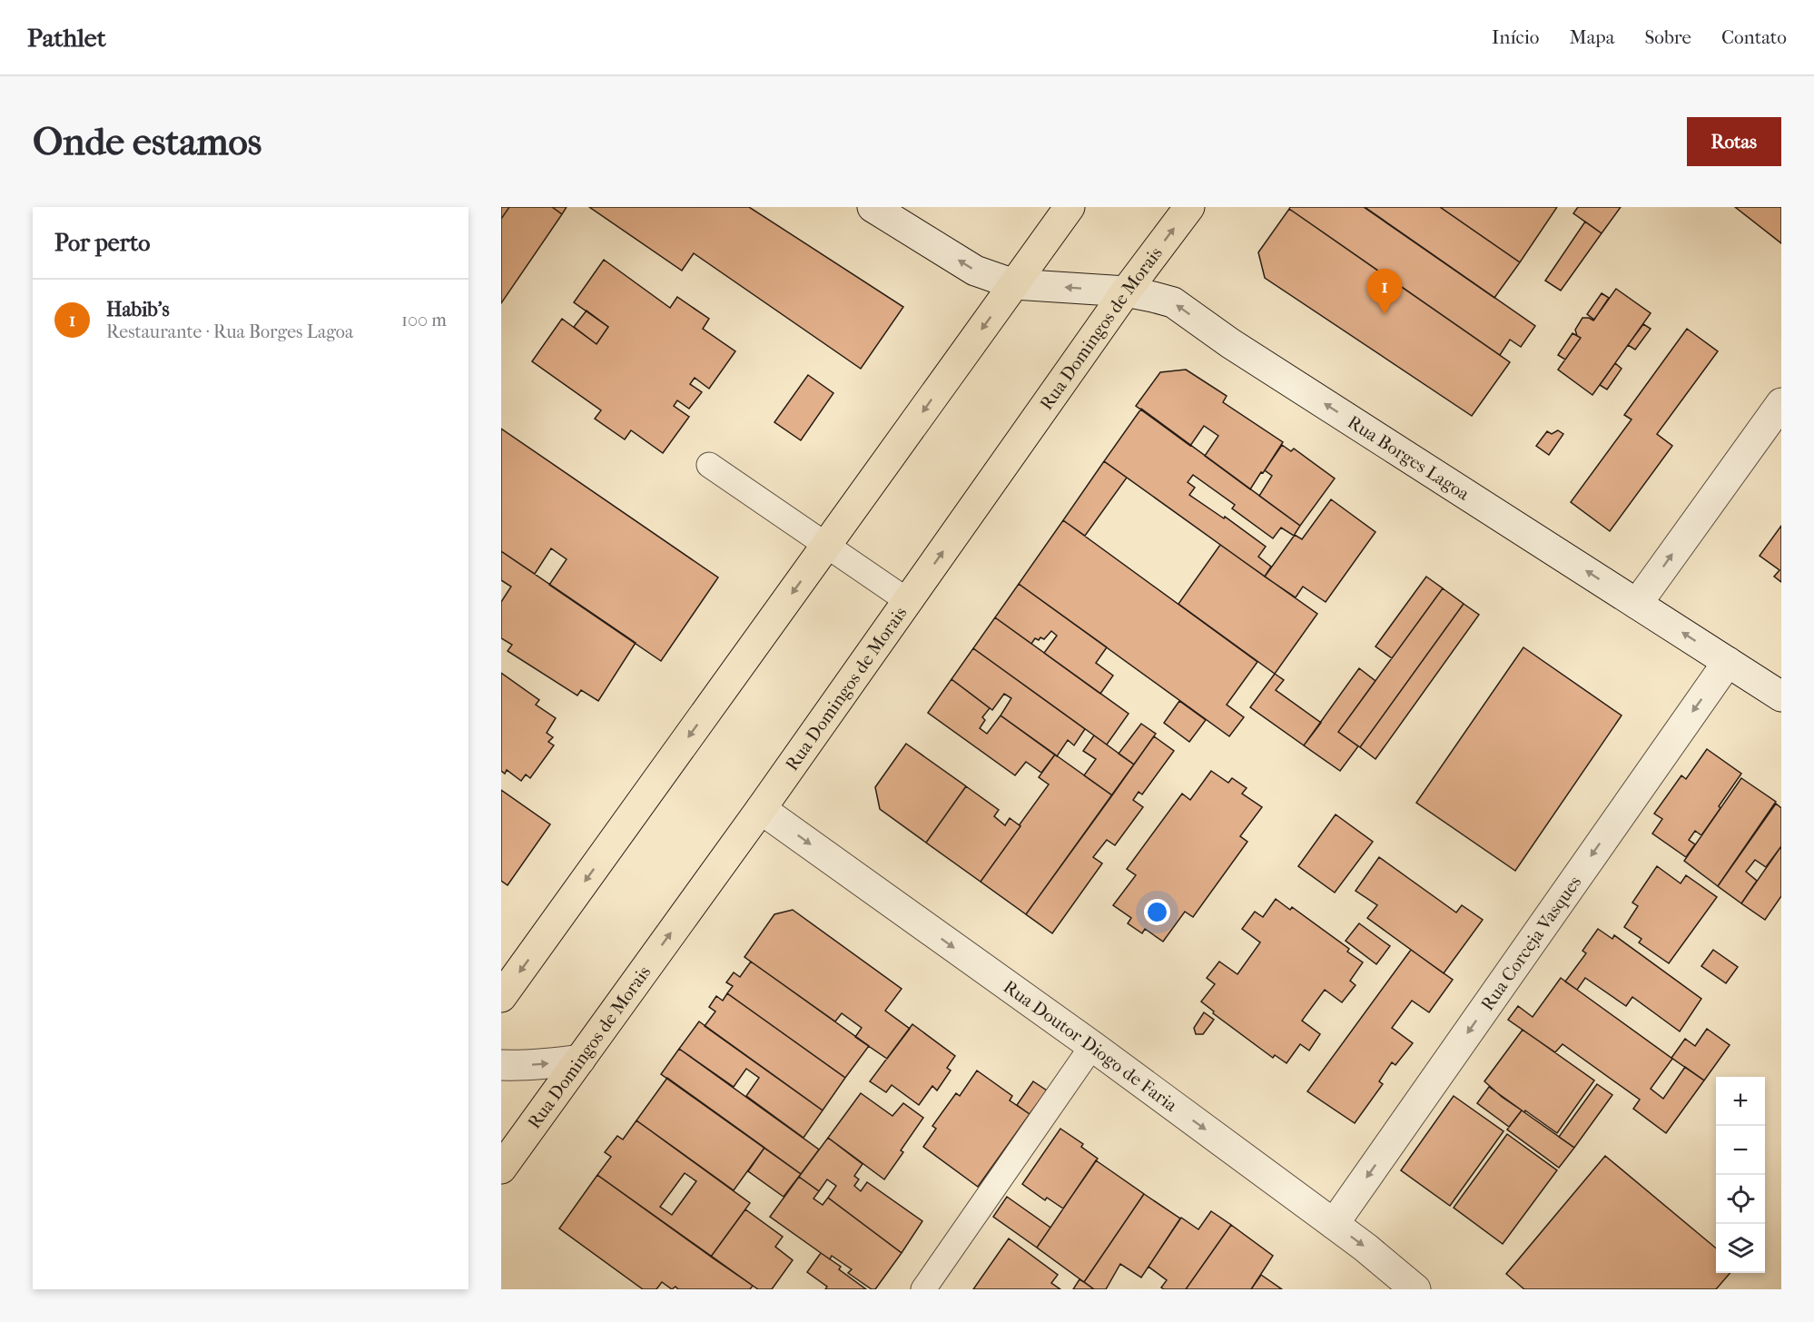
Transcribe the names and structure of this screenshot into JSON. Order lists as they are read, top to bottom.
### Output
{
  "streets": {
    "main road": ["Rua Domingos de Morais"],
    "street": ["Rua Borges Lagoa", "Rua Corceja Vasques", "Rua Doutor Diogo de Faria"]
  },
  "crossings": [
    ["Rua Domingos de Morais", "Rua Borges Lagoa"],
    ["Rua Domingos de Morais", "Rua Doutor Diogo de Faria"],
    ["Rua Borges Lagoa", "Rua Corceja Vasques"],
    ["Rua Corceja Vasques", "Rua Doutor Diogo de Faria"]
  ],
  "one_way": ["Rua Borges Lagoa", "Rua Corceja Vasques", "Rua Doutor Diogo de Faria"],
  "page": {
    "header": "Pathlet",
    "nav": [
      "Início",
      "Mapa",
      "Sobre",
      "Contato"
    ],
    "buttons": "Rotas",
    "title": "Onde estamos",
    "heading": "Por perto",
    "pins": "1",
    "list": [
      {
        "mark": "1",
        "name": "Habib's",
        "note": "Restaurante · Rua Borges Lagoa",
        "value": "100 m"
      }
    ],
    "map_buttons": ["+", "−"]
  }
}
